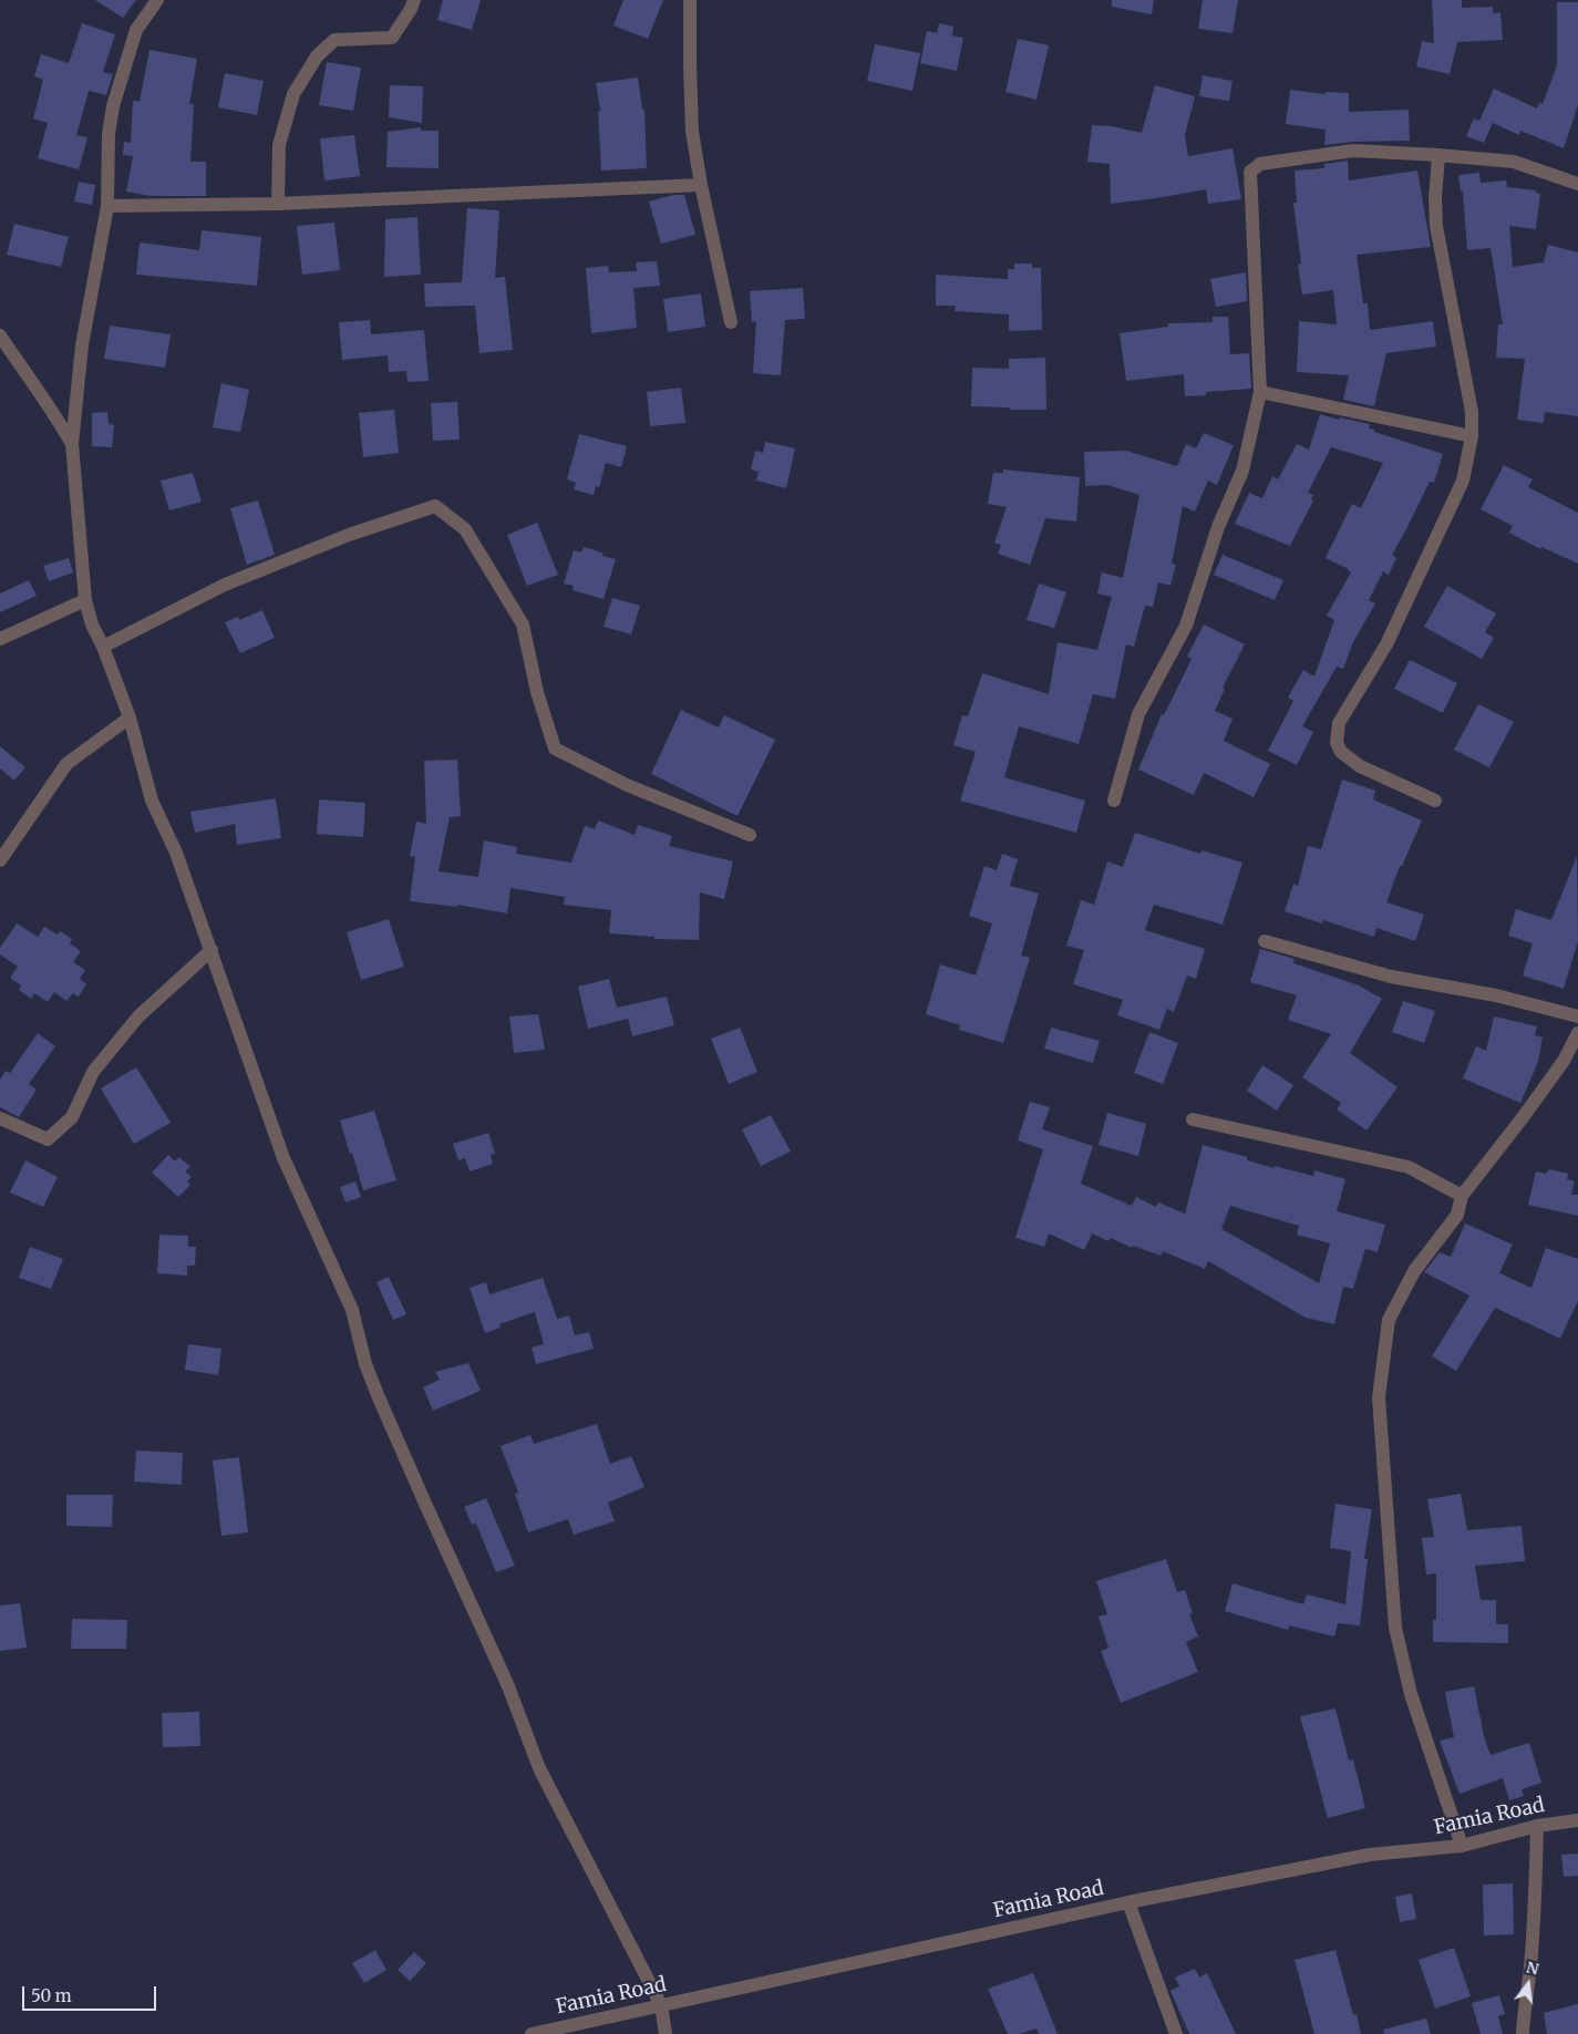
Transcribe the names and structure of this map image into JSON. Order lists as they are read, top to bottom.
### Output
{
  "streets": {
    "street": ["Famia Road"]
  },
  "scale_bar": "50 m",
  "north": "top"
}
